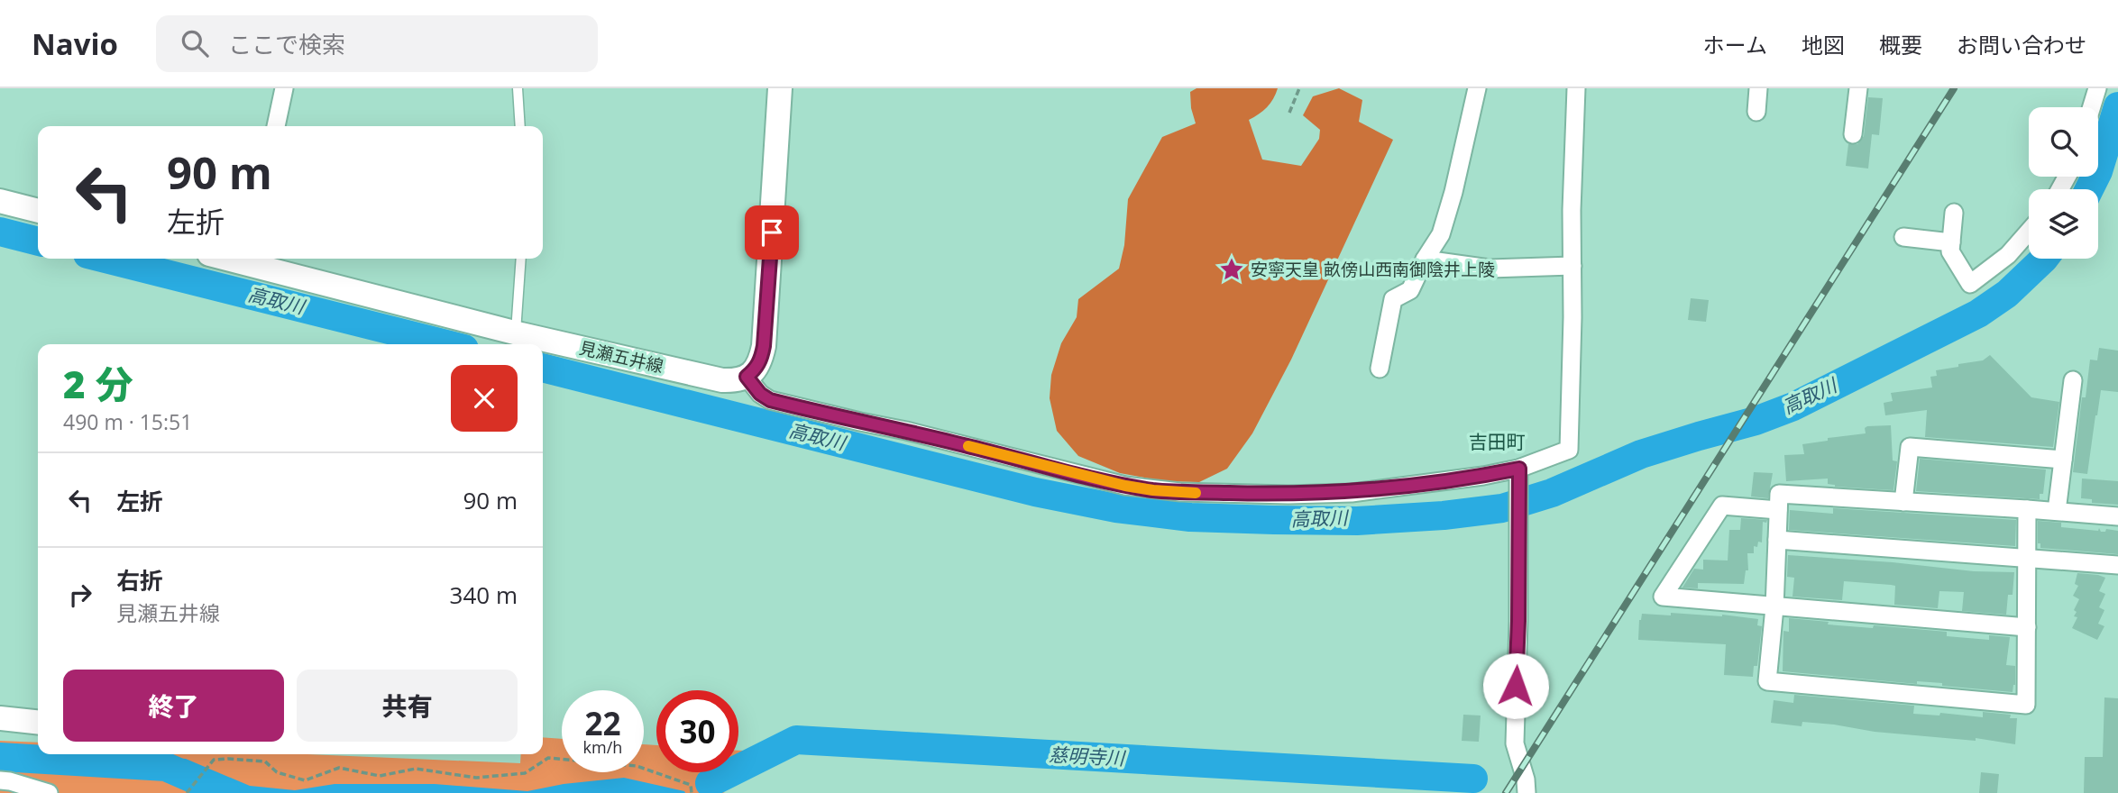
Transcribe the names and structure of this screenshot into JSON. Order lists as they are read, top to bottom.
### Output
{
  "streets": {
    "main road": ["見瀬五井線"]
  },
  "districts": ["吉田町"],
  "water": ["高取川", "慈明寺川"],
  "places": {
    "place": ["安寧天皇 畝傍山西南御陰井上陵"]
  },
  "page": {
    "header": "Navio",
    "search": "ここで検索",
    "nav": [
      "ホーム",
      "地図",
      "概要",
      "お問い合わせ"
    ],
    "turn": ["90 m", "左折"],
    "heading": ["2 分", "490 m · 15:51"],
    "list": [
      {
        "name": "左折",
        "value": "90 m"
      },
      {
        "name": "右折",
        "note": "見瀬五井線",
        "value": "340 m"
      }
    ],
    "buttons": ["終了", "共有"],
    "speed": "22 km/h",
    "limit": "30"
  }
}
